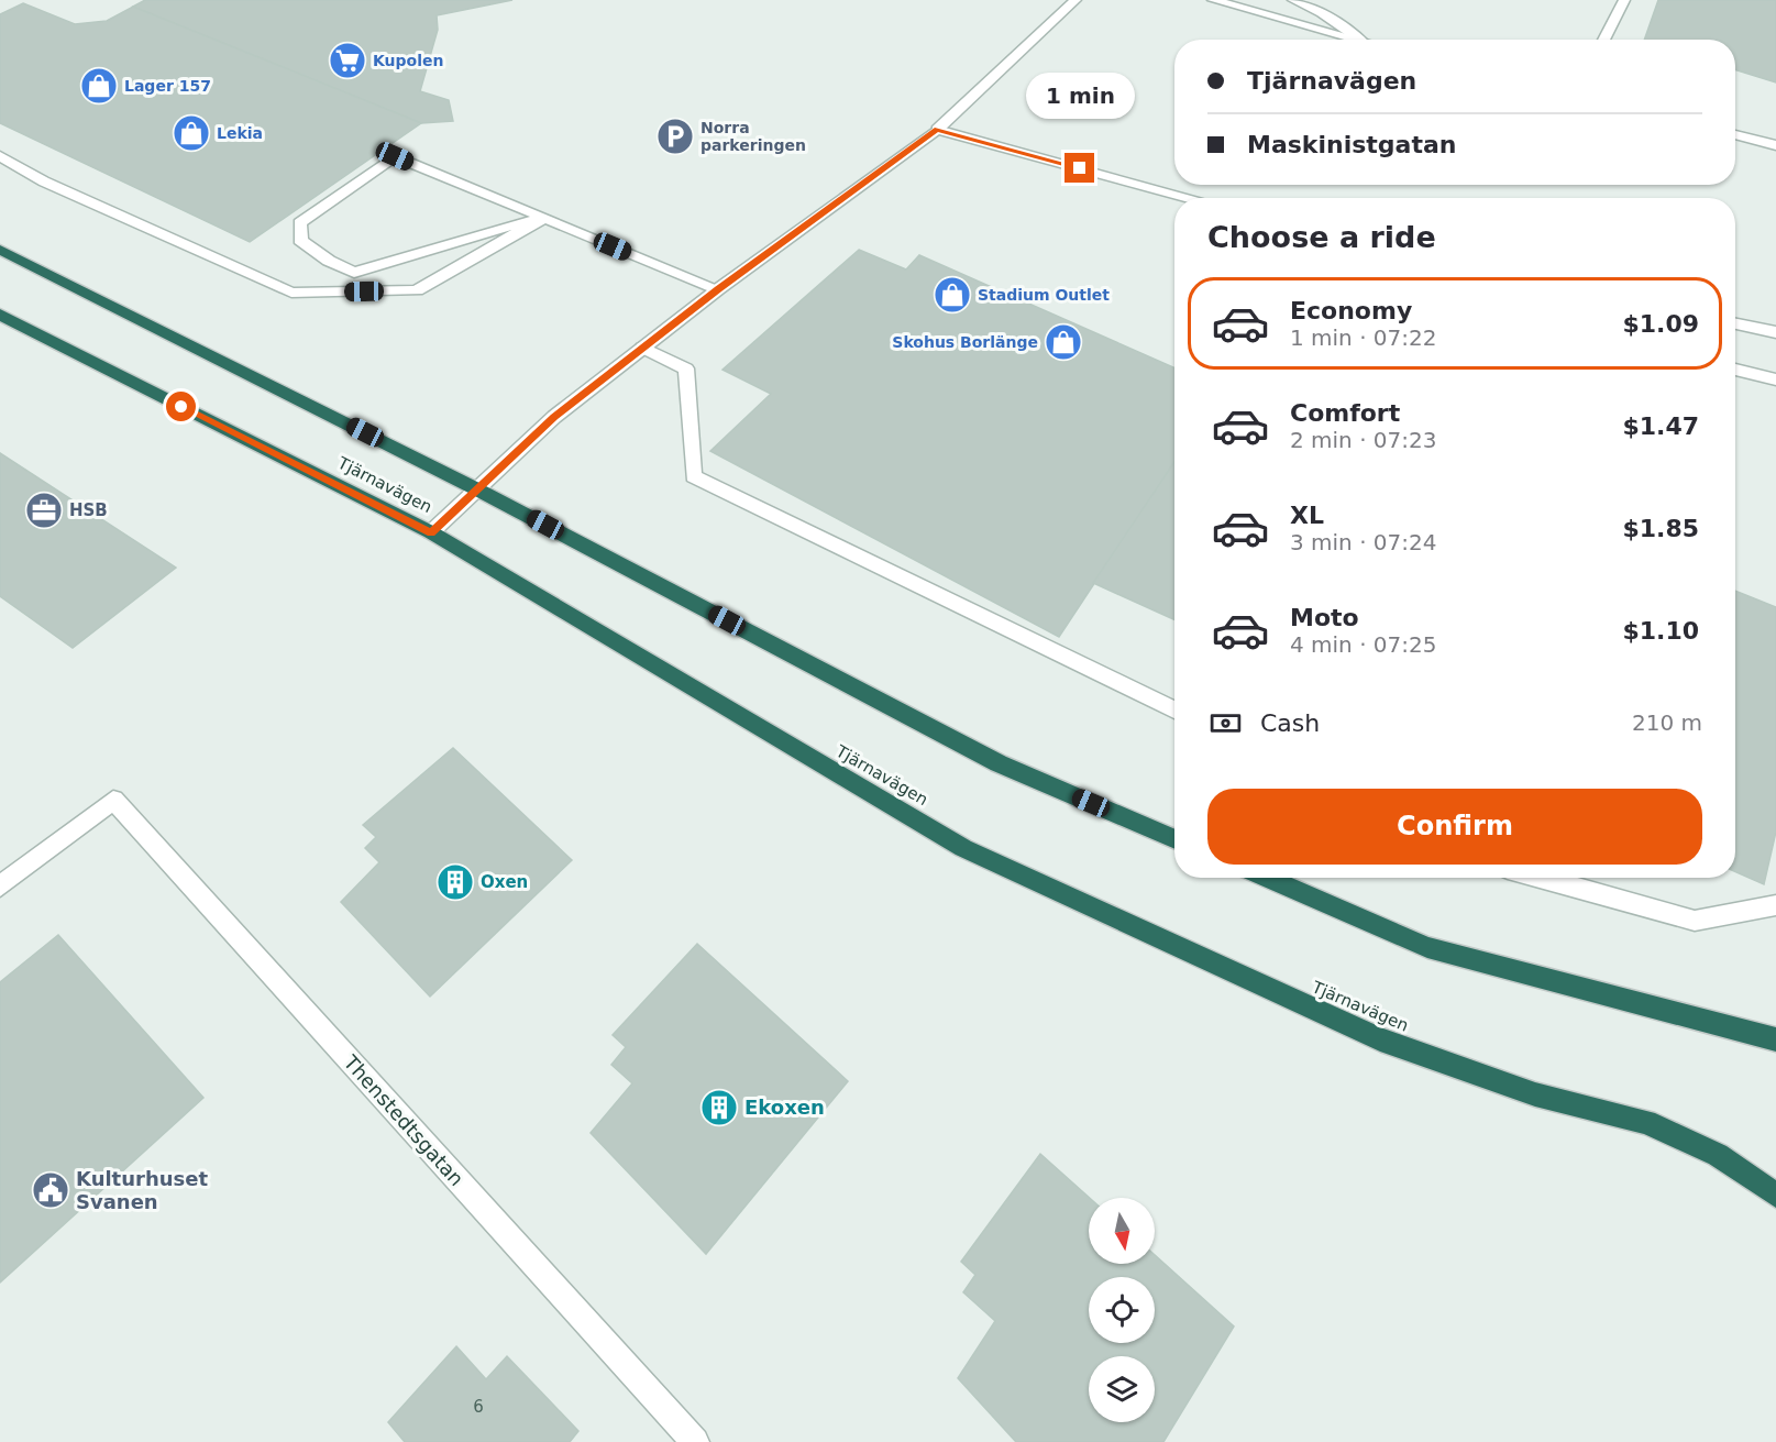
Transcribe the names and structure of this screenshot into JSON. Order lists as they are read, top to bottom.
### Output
{
  "streets": {
    "highway": ["Tjärnavägen"],
    "street": ["Thenstedtsgatan"]
  },
  "places": {
    "supermarket": ["Kupolen"],
    "shop": [
      "Lager 157",
      "Lekia",
      "Stadium Outlet",
      "Skohus Borlänge"
    ],
    "parking": ["Norra parkeringen"],
    "office": ["HSB"],
    "building": ["Oxen", "Ekoxen"],
    "public building": ["Kulturhuset Svanen"]
  },
  "house_numbers": ["6"],
  "north": "bottom",
  "page": {
    "banner": ["Tjärnavägen", "Maskinistgatan"],
    "bubble": "1 min",
    "heading": "Choose a ride",
    "list": [
      {
        "name": "Economy",
        "note": "1 min · 07:22",
        "value": "$1.09"
      },
      {
        "name": "Comfort",
        "note": "2 min · 07:23",
        "value": "$1.47"
      },
      {
        "name": "XL",
        "note": "3 min · 07:24",
        "value": "$1.85"
      },
      {
        "name": "Moto",
        "note": "4 min · 07:25",
        "value": "$1.10"
      }
    ],
    "pay": ["Cash", "210 m"],
    "buttons": "Confirm"
  }
}
